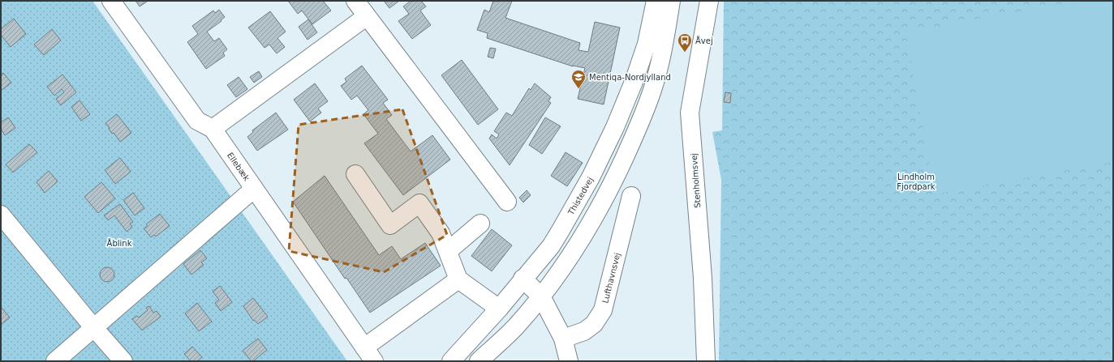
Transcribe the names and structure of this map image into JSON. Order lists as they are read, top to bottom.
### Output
{
  "streets": {
    "street": [
      "Ellebæk",
      "Stenholmsvej",
      "Thistedvej",
      "Lufthavnsvej"
    ]
  },
  "parks": ["Lindholm Fjordpark", "Åblink"],
  "places": {
    "bus stop": ["Åvej"],
    "school or university": ["Mentiqa-Nordjylland"]
  }
}
